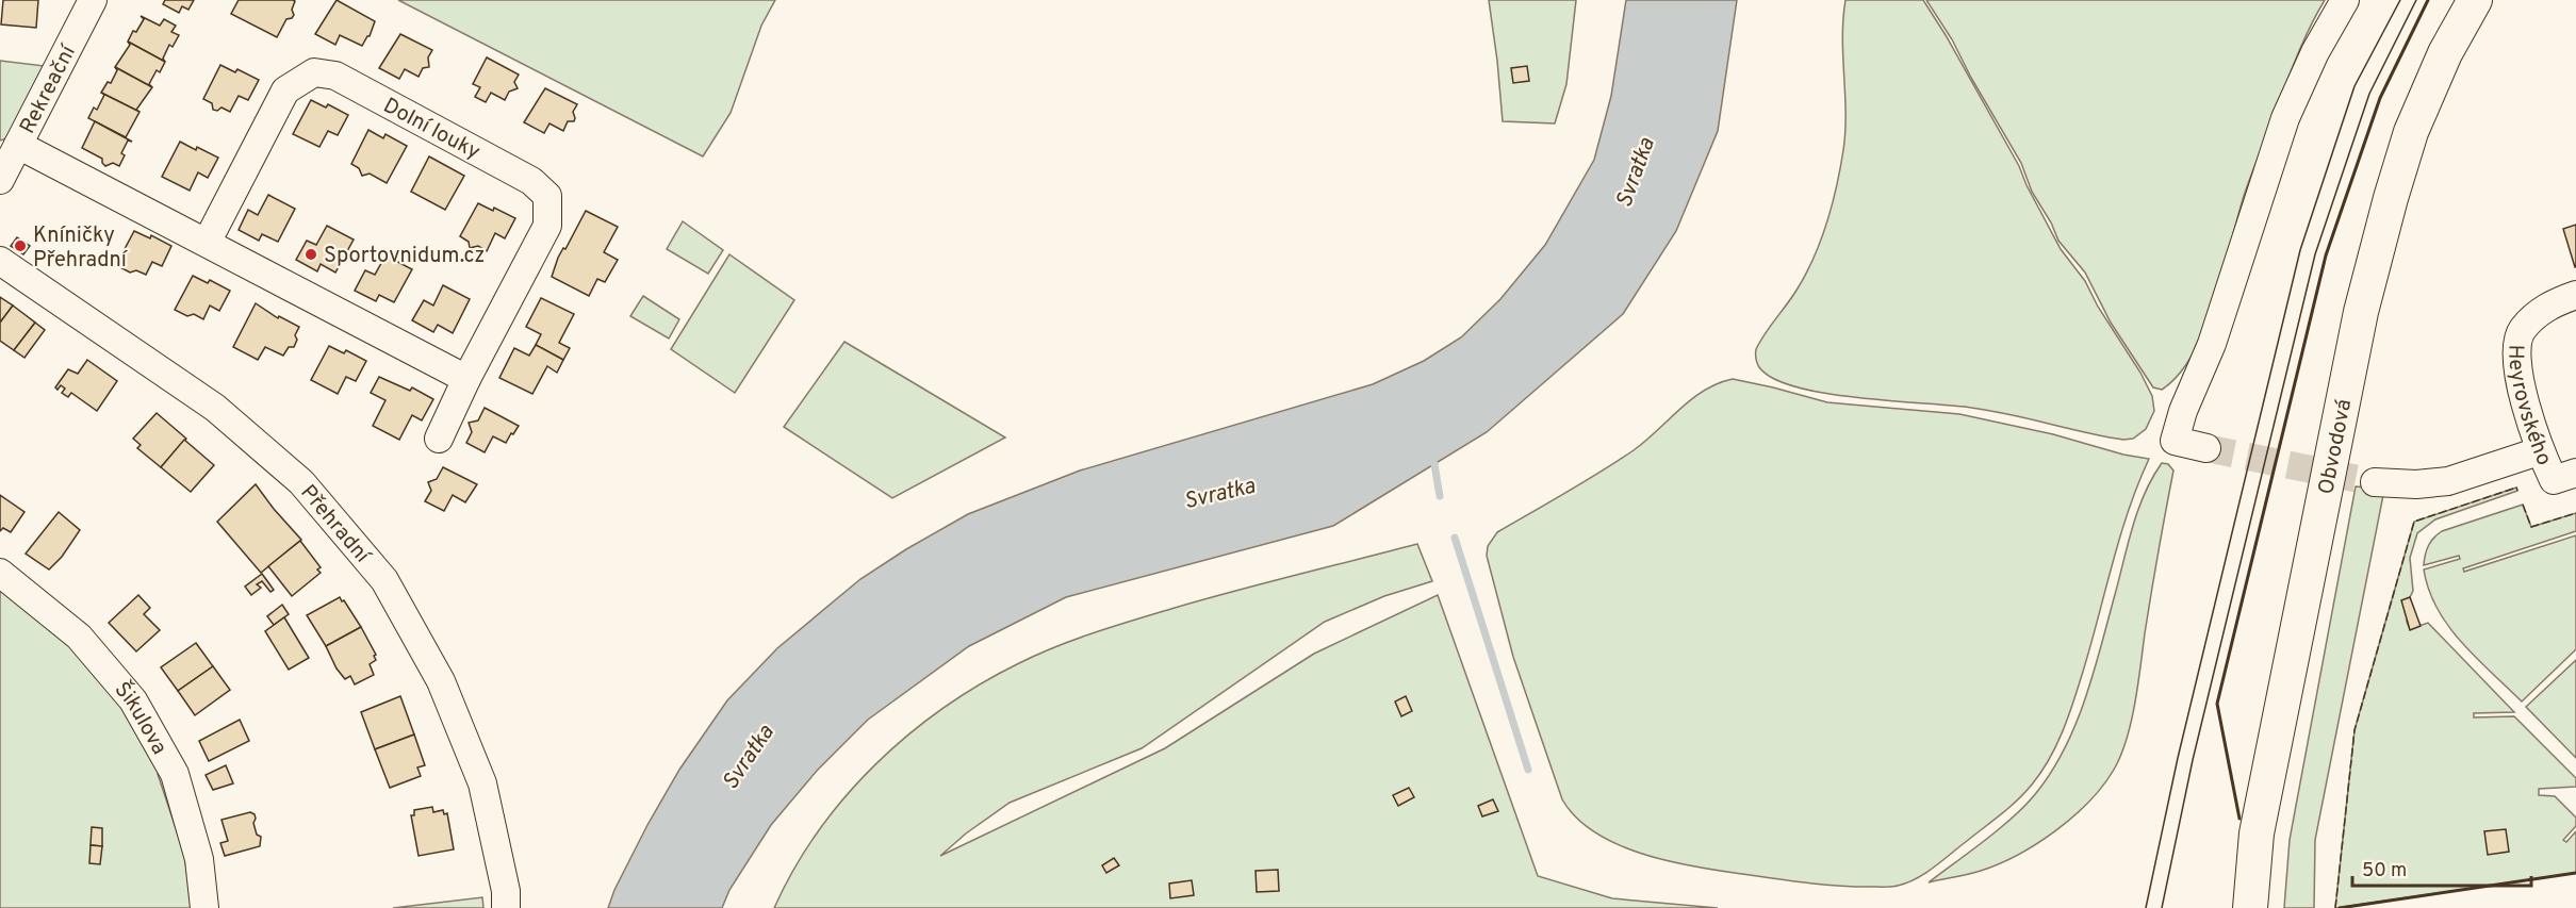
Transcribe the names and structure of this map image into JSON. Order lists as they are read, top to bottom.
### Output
{
  "streets": {
    "main road": ["Obvodová"],
    "street": [
      "Rekreační",
      "Dolní louky",
      "Heyrovského",
      "Přehradní",
      "Šikulova"
    ]
  },
  "water": ["Svratka"],
  "places": ["Kníničky Přehradní", "Sportovnidum.cz"],
  "scale_bar": "50 m"
}
